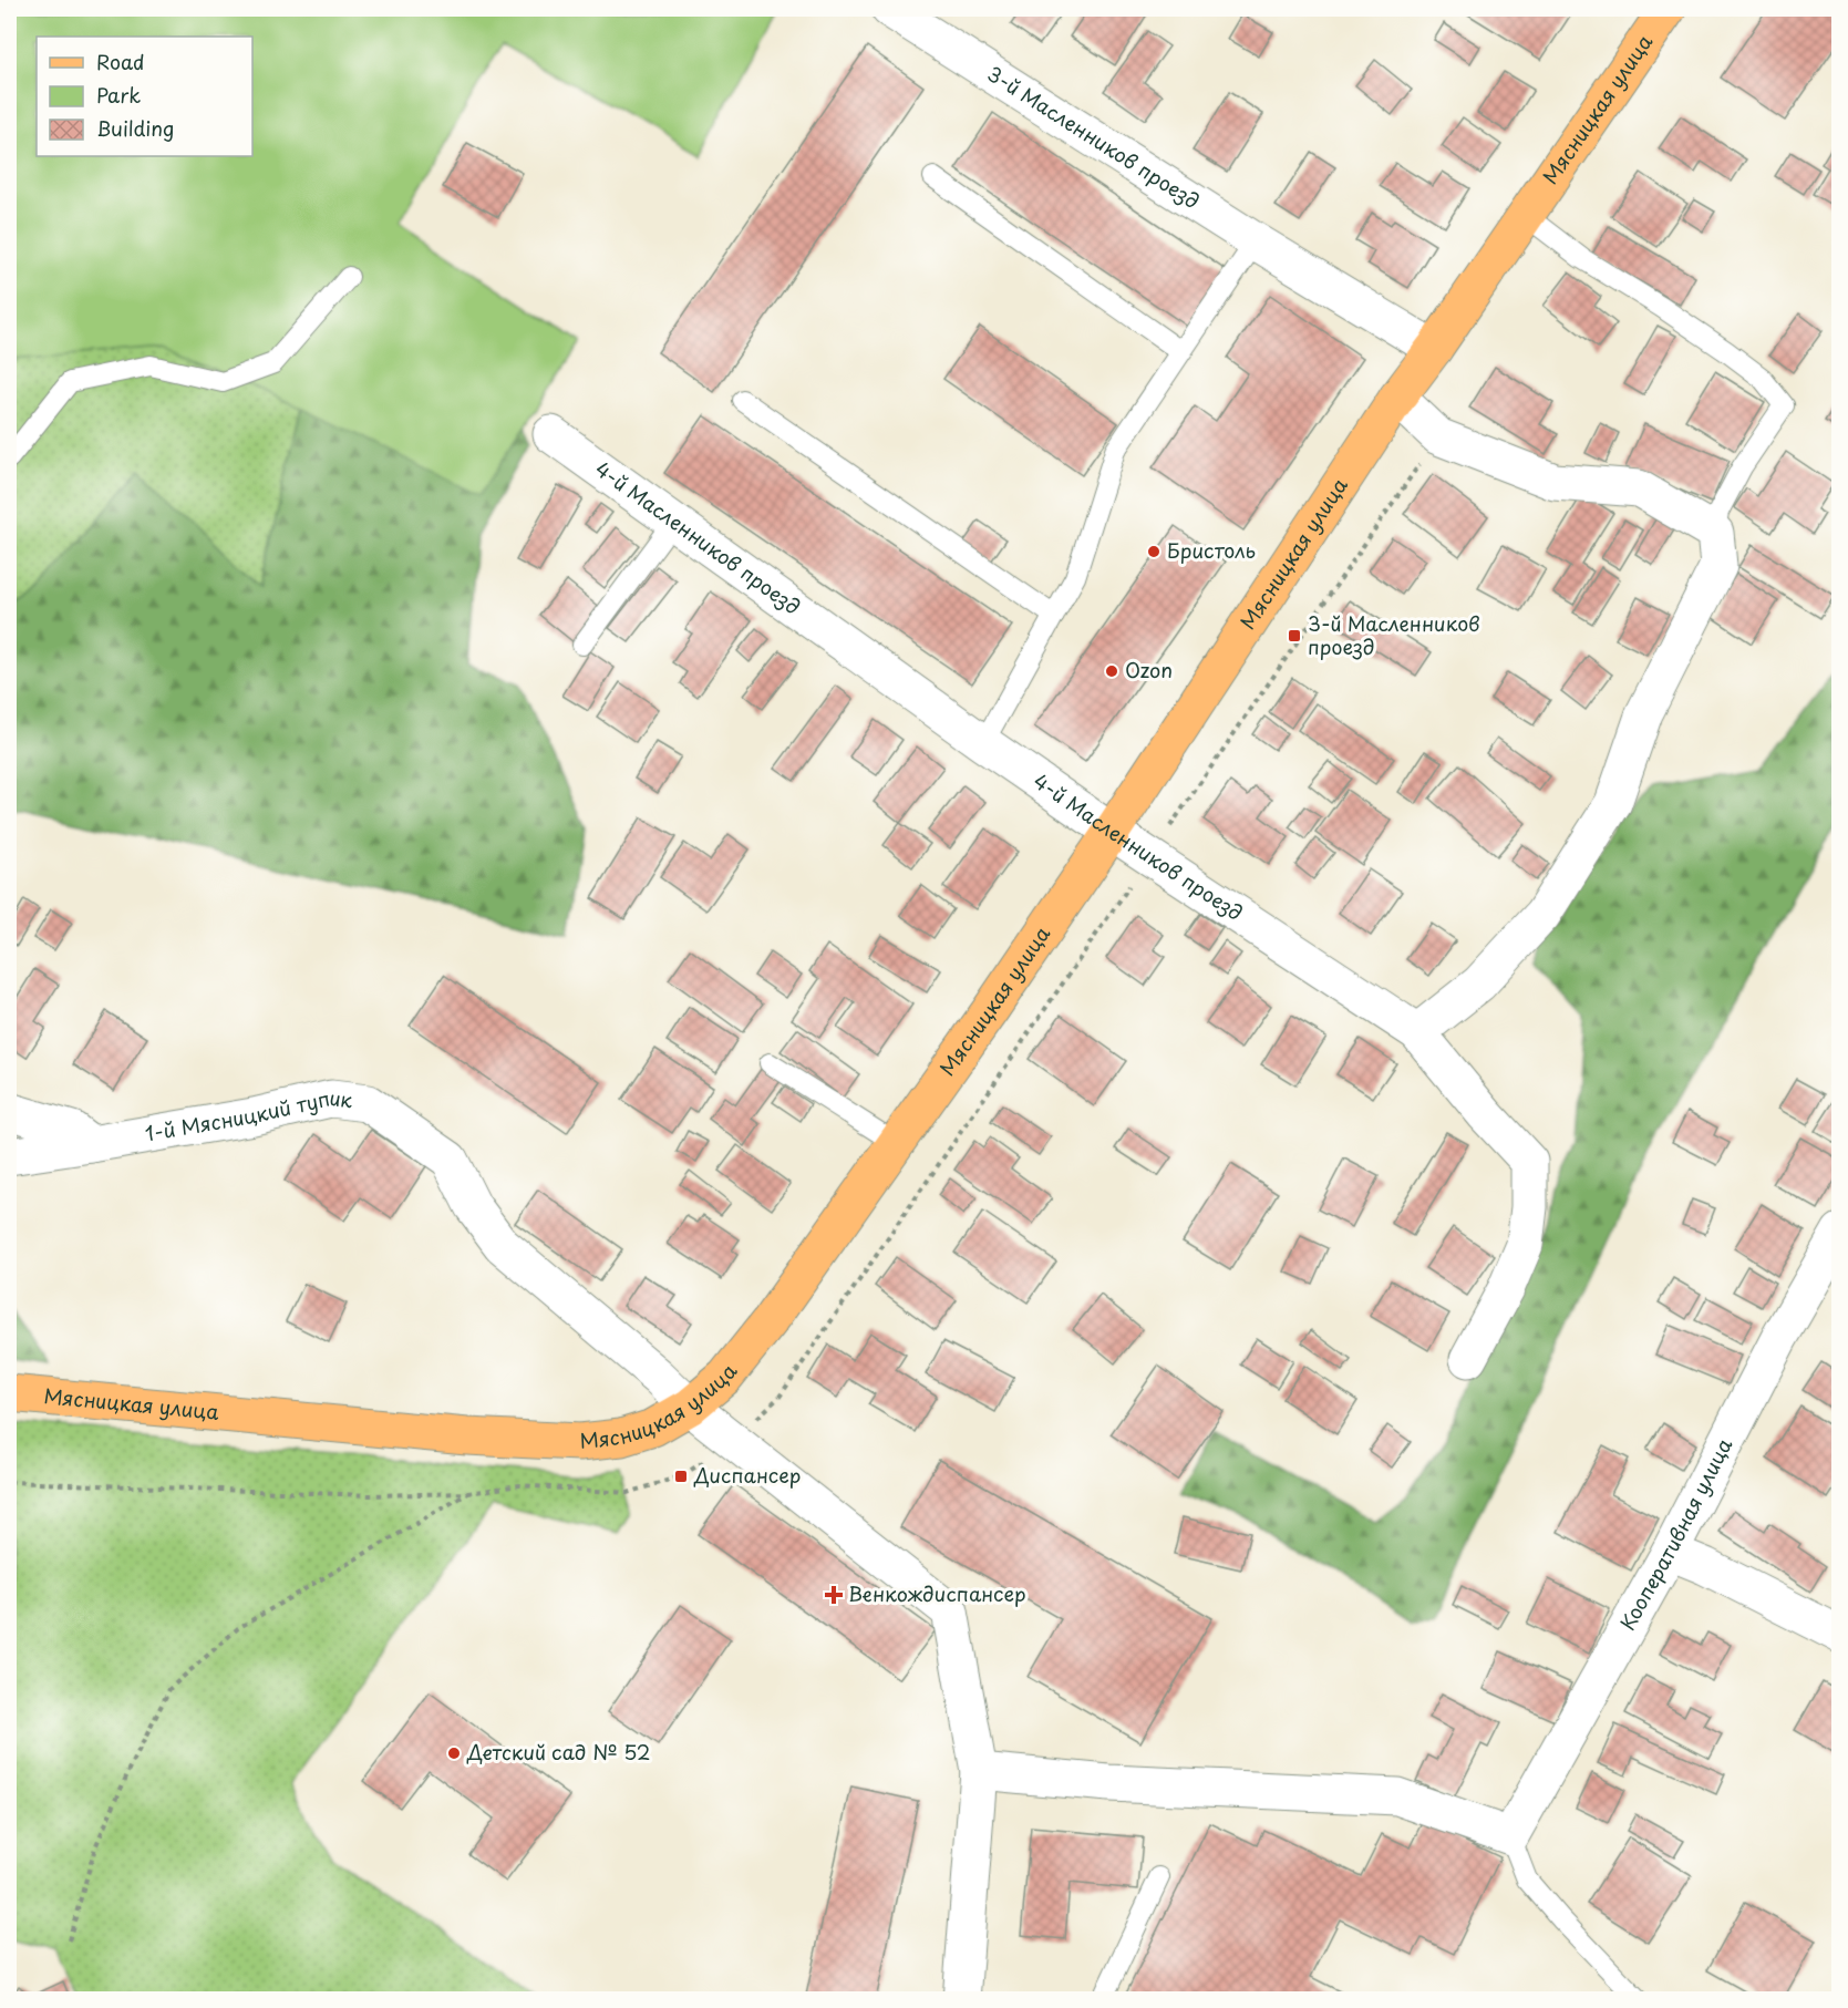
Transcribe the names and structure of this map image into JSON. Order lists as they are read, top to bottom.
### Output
{
  "streets": {
    "main road": ["Мясницкая улица"],
    "street": [
      "3-й Масленников проезд",
      "4-й Масленников проезд",
      "1-й Мясницкий тупик",
      "Кооперативная улица"
    ]
  },
  "crossings": [
    ["Мясницкая улица", "3-й Масленников проезд"],
    ["Мясницкая улица", "4-й Масленников проезд"],
    ["Мясницкая улица", "1-й Мясницкий тупик"]
  ],
  "places": {
    "other": ["Бристоль", "Ozon", "Детский сад № 52"],
    "transit": ["3-й Масленников проезд", "Диспансер"],
    "health": ["Венкождиспансер"]
  },
  "legend": ["Road", "Park", "Building"]
}
